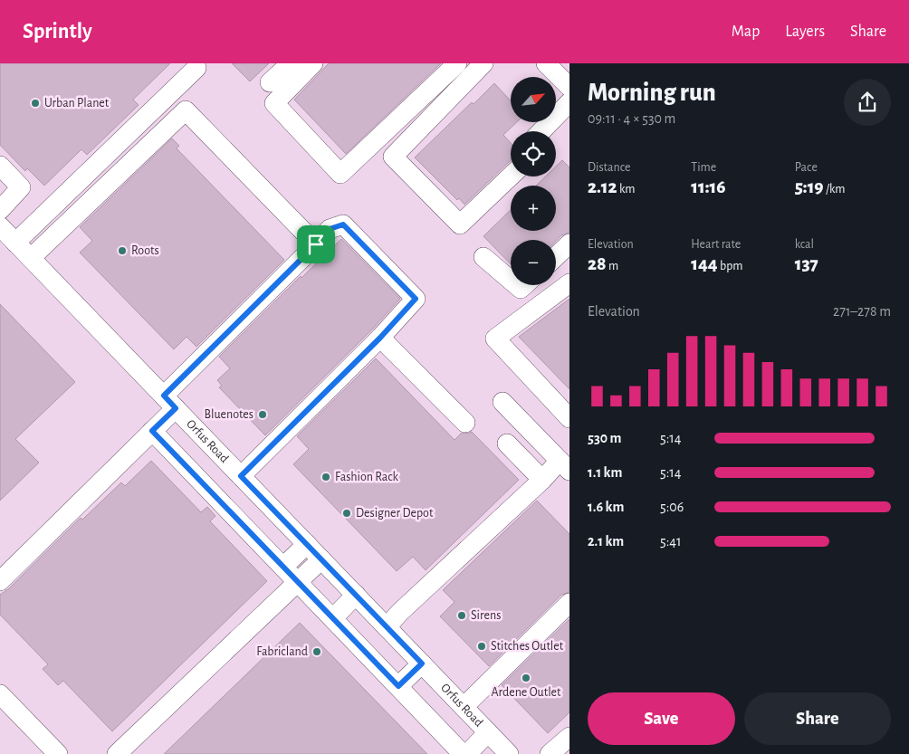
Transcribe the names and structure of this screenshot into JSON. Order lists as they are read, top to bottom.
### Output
{
  "streets": {
    "street": ["Orfus Road"]
  },
  "places": [
    "Urban Planet",
    "Roots",
    "Bluenotes",
    "Fashion Rack",
    "Designer Depot",
    "Sirens",
    "Stitches Outlet",
    "Fabricland",
    "Ardene Outlet"
  ],
  "north": "top right",
  "page": {
    "header": "Sprintly",
    "nav": ["Map", "Layers", "Share"],
    "heading": ["Morning run", "09:11 · 4 × 530 m"],
    "map_buttons": ["+", "−"],
    "stats": [
      ["Distance", "2.12 km"],
      ["Time", "11:16"],
      ["Pace", "5:19 /km"],
      ["Elevation", "28 m"],
      ["Heart rate", "144 bpm"],
      ["kcal", "137"]
    ],
    "chart": ["Elevation", "271–278 m"],
    "list": [
      {
        "name": "530 m",
        "note": "5:14"
      },
      {
        "name": "1.1 km",
        "note": "5:14"
      },
      {
        "name": "1.6 km",
        "note": "5:06"
      },
      {
        "name": "2.1 km",
        "note": "5:41"
      }
    ],
    "buttons": ["Save", "Share"]
  }
}
